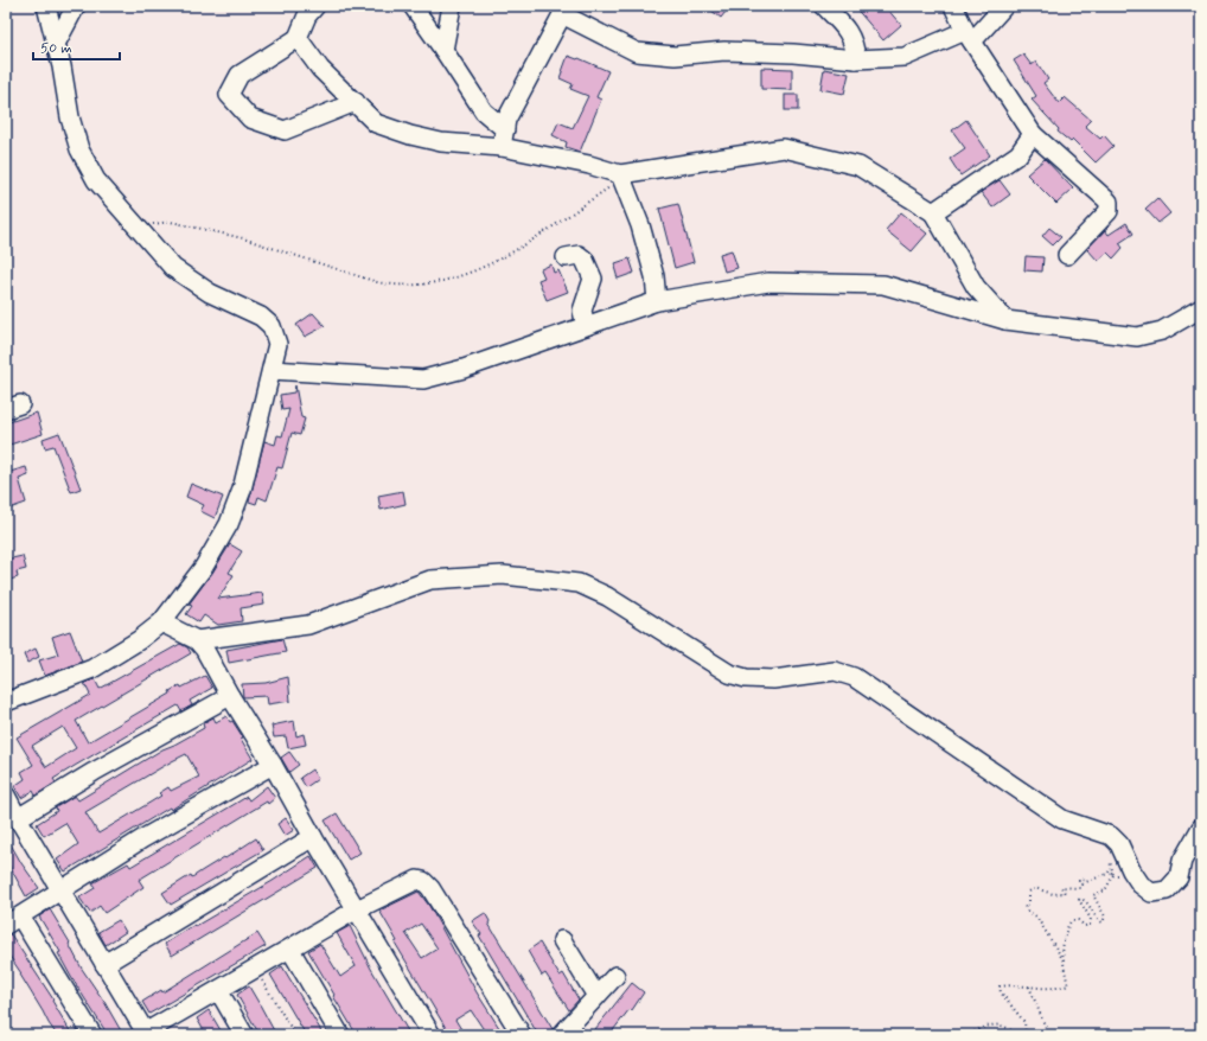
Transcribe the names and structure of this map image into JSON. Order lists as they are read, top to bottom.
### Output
{
  "scale_bar": "50 m"
}
